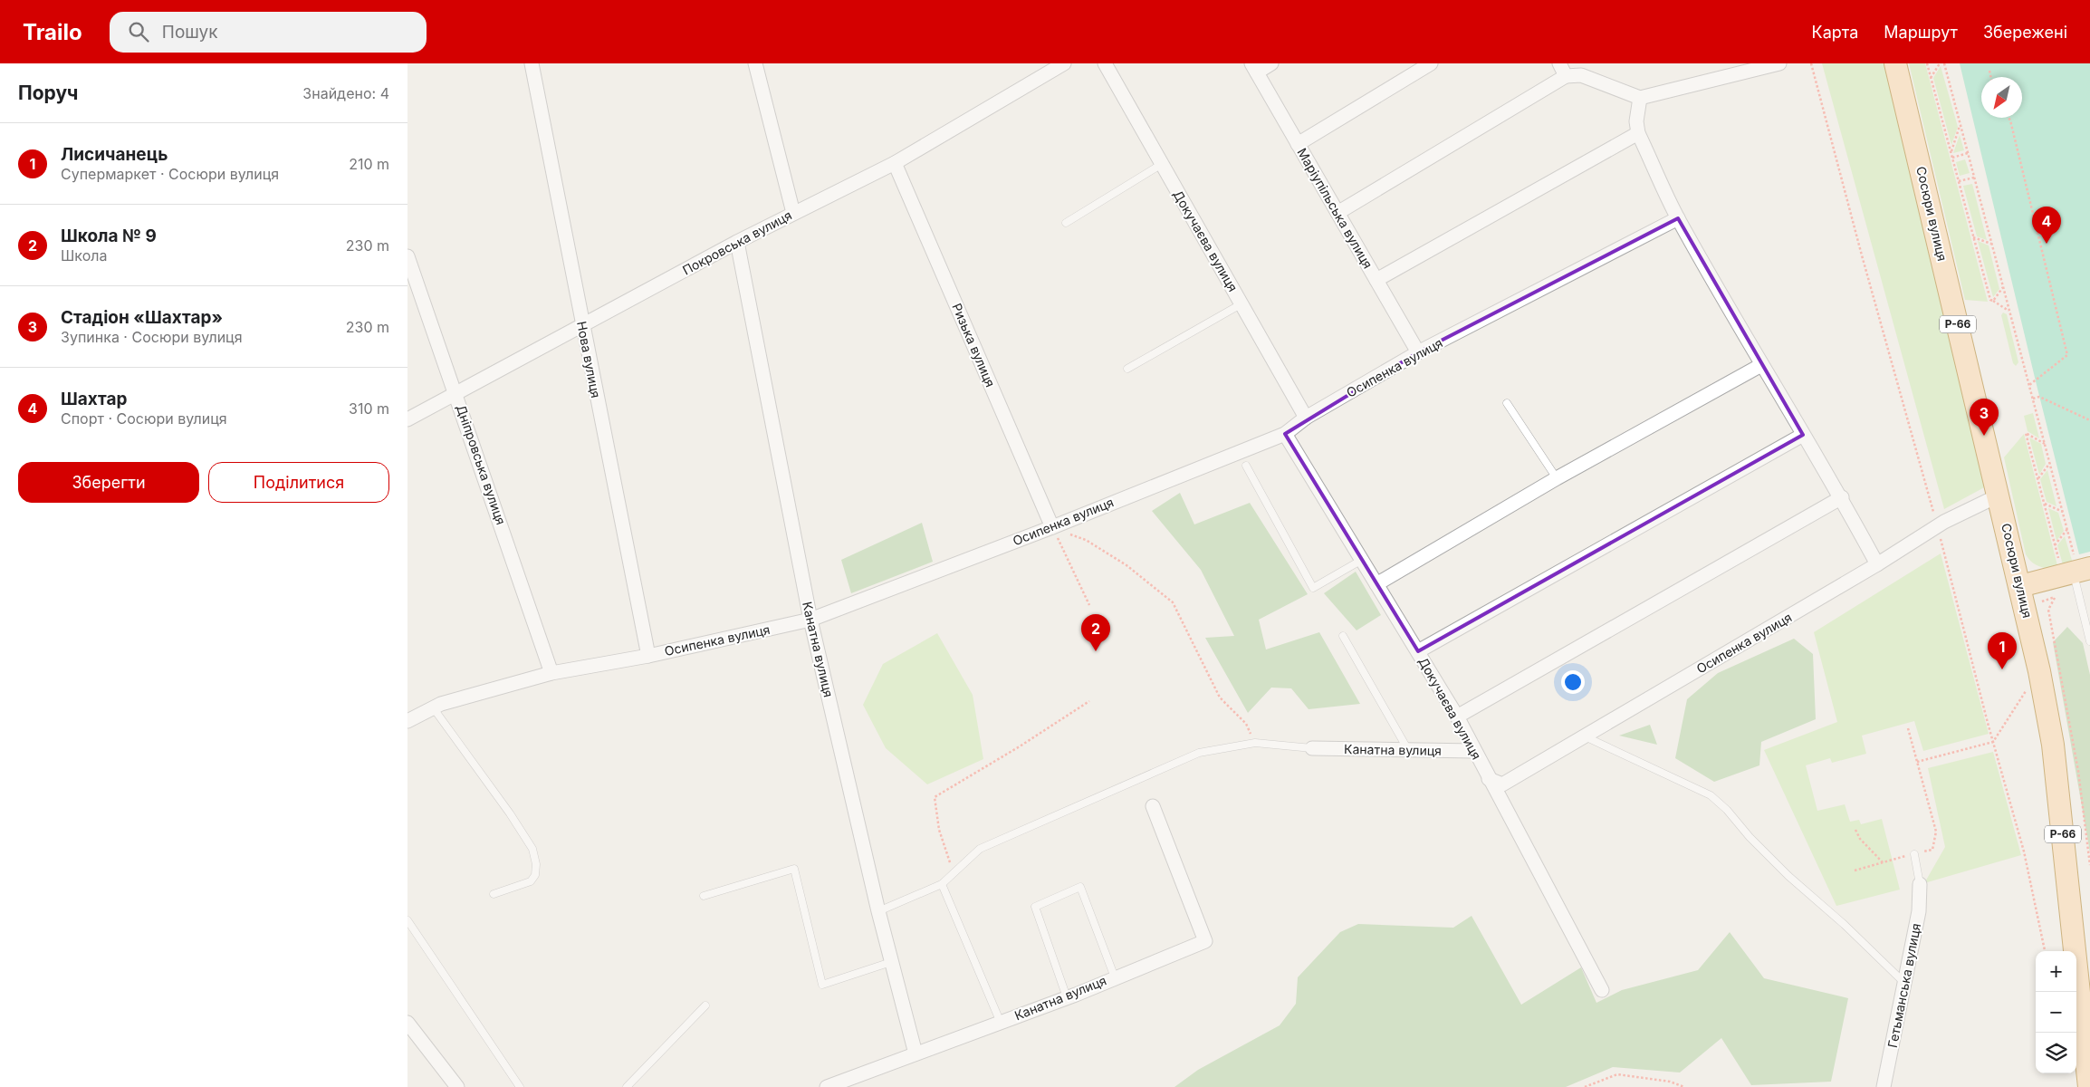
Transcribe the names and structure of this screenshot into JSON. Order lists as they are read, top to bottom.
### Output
{
  "streets": {
    "main road": ["Сосюри вулиця", "Р-66"],
    "street": [
      "Маріупільська вулиця",
      "Докучаєва вулиця",
      "Покровська вулиця",
      "Ризька вулиця",
      "Нова вулиця",
      "Осипенка вулиця",
      "Дніпровська вулиця",
      "Канатна вулиця",
      "Гетьманська вулиця"
    ]
  },
  "crossings": [
    ["Маріупільська вулиця", "Осипенка вулиця"],
    ["Сосюри вулиця", "Осипенка вулиця"],
    ["Докучаєва вулиця", "Осипенка вулиця"],
    ["Докучаєва вулиця", "Канатна вулиця"],
    ["Покровська вулиця", "Ризька вулиця"],
    ["Покровська вулиця", "Нова вулиця"],
    ["Покровська вулиця", "Дніпровська вулиця"],
    ["Покровська вулиця", "Канатна вулиця"],
    ["Ризька вулиця", "Осипенка вулиця"],
    ["Нова вулиця", "Осипенка вулиця"],
    ["Осипенка вулиця", "Дніпровська вулиця"],
    ["Осипенка вулиця", "Канатна вулиця"]
  ],
  "north": "bottom left",
  "page": {
    "header": "Trailo",
    "search": "Пошук",
    "nav": ["Карта", "Маршрут", "Збережені"],
    "heading": ["Поруч", "Знайдено: 4"],
    "list": [
      {
        "mark": "1",
        "name": "Лисичанець",
        "note": "Супермаркет · Сосюри вулиця",
        "value": "210 m"
      },
      {
        "mark": "2",
        "name": "Школа № 9",
        "note": "Школа",
        "value": "230 m"
      },
      {
        "mark": "3",
        "name": "Стадіон «Шахтар»",
        "note": "Зупинка · Сосюри вулиця",
        "value": "230 m"
      },
      {
        "mark": "4",
        "name": "Шахтар",
        "note": "Спорт · Сосюри вулиця",
        "value": "310 m"
      }
    ],
    "pins": [
      "4",
      "3",
      "2",
      "1"
    ],
    "buttons": ["Зберегти", "Поділитися"],
    "map_buttons": ["+", "−"]
  }
}
